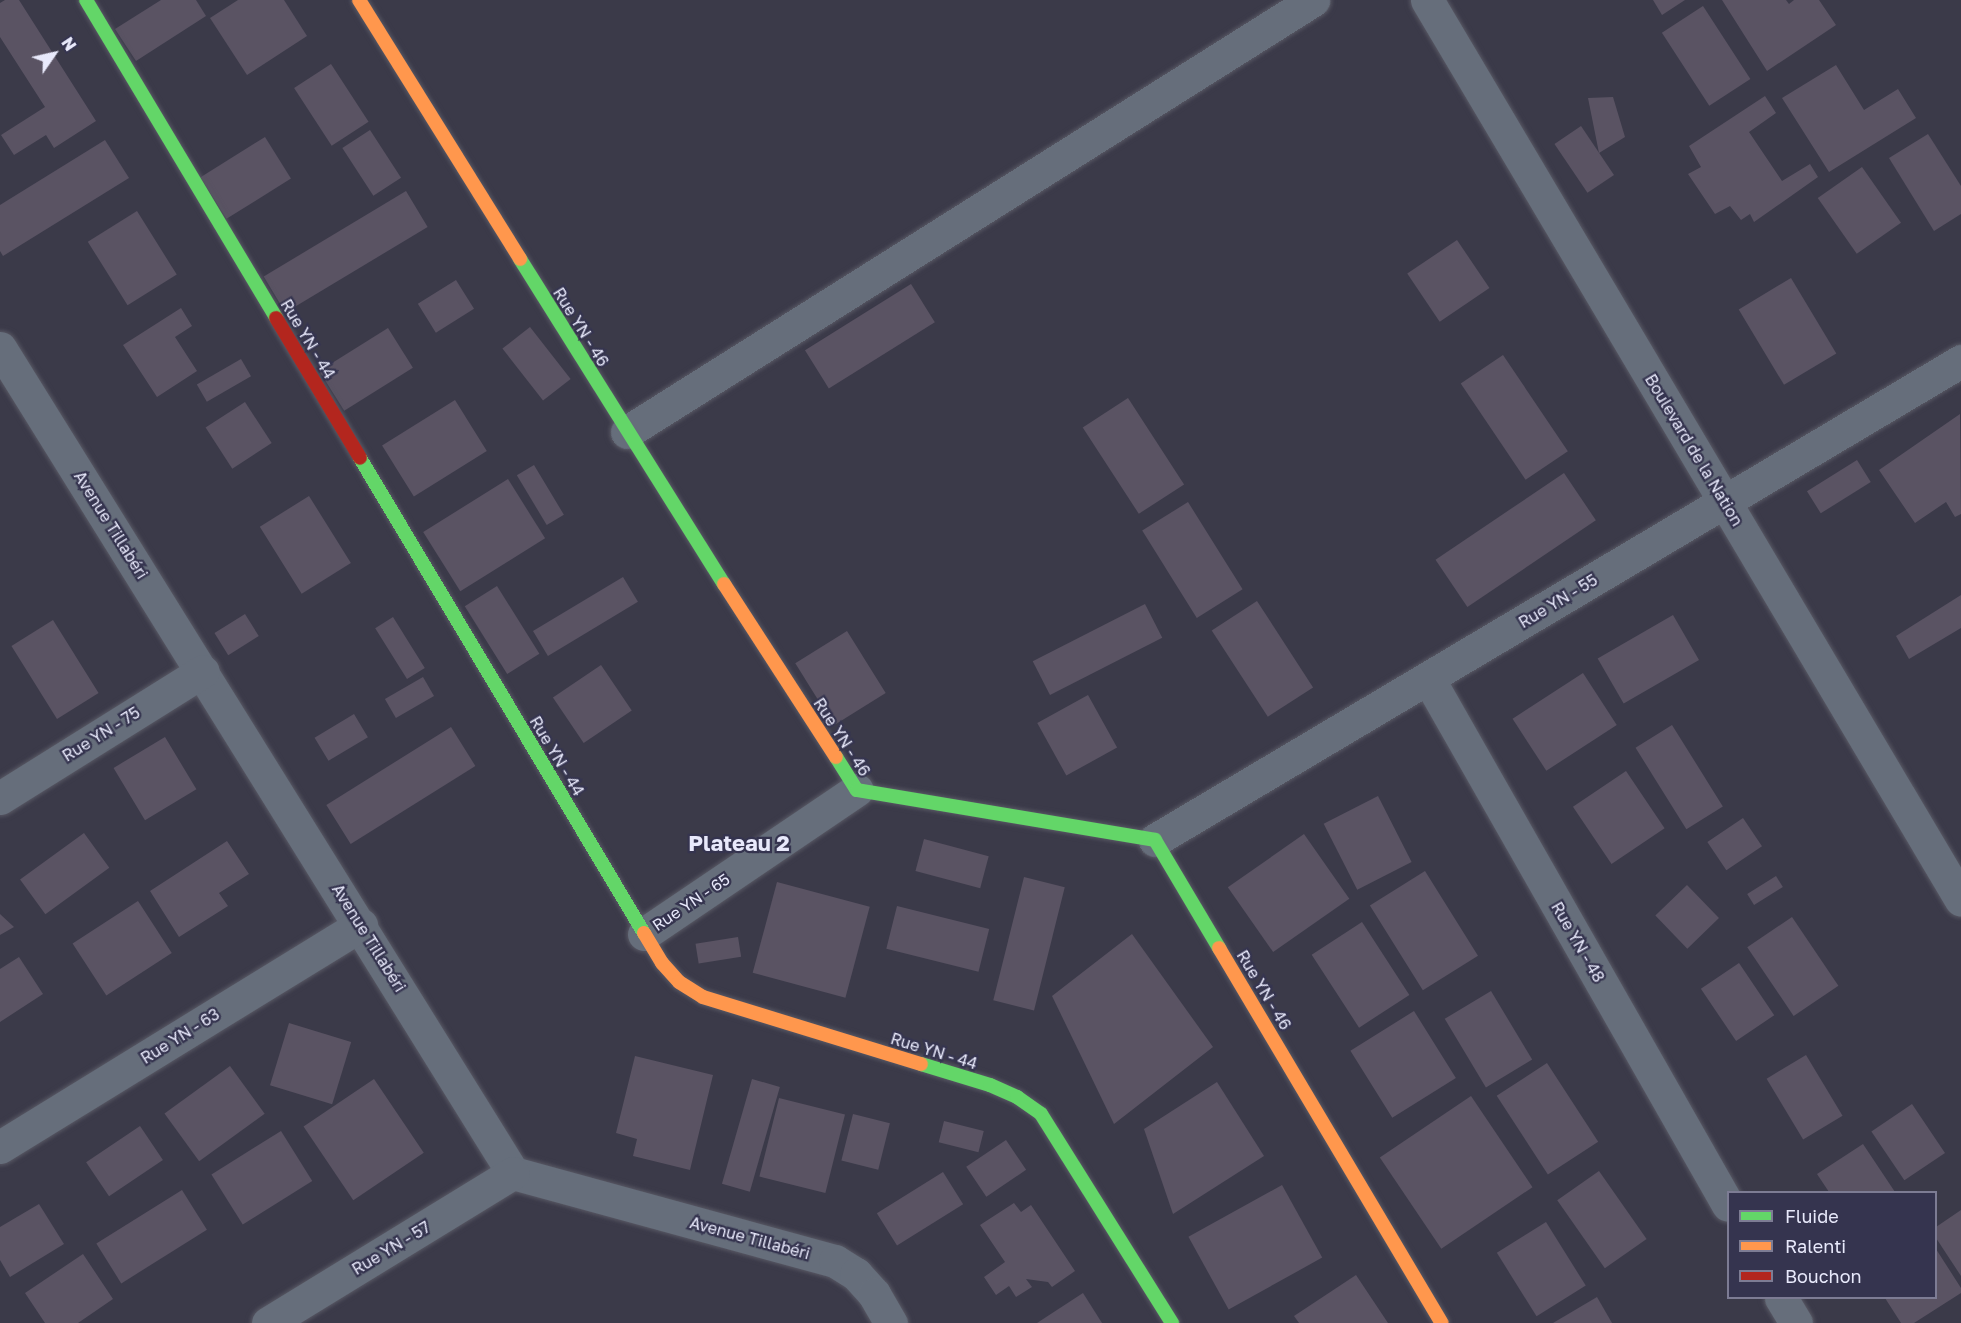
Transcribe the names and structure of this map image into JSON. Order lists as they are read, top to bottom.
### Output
{
  "streets": {
    "street": [
      "Rue YN - 46",
      "Rue YN - 44",
      "Boulevard de la Nation",
      "Avenue Tillabéri",
      "Rue YN - 55",
      "Rue YN - 75",
      "Rue YN - 65",
      "Rue YN - 48",
      "Rue YN - 63",
      "Rue YN - 57"
    ]
  },
  "crossings": [
    ["Rue YN - 46", "Rue YN - 55"],
    ["Rue YN - 46", "Rue YN - 65"],
    ["Rue YN - 44", "Rue YN - 65"],
    ["Boulevard de la Nation", "Rue YN - 55"],
    ["Avenue Tillabéri", "Rue YN - 75"],
    ["Avenue Tillabéri", "Rue YN - 63"],
    ["Avenue Tillabéri", "Rue YN - 57"],
    ["Rue YN - 55", "Rue YN - 48"]
  ],
  "districts": ["Plateau 2"],
  "legend": ["Fluide", "Ralenti", "Bouchon"],
  "north": "top right"
}
